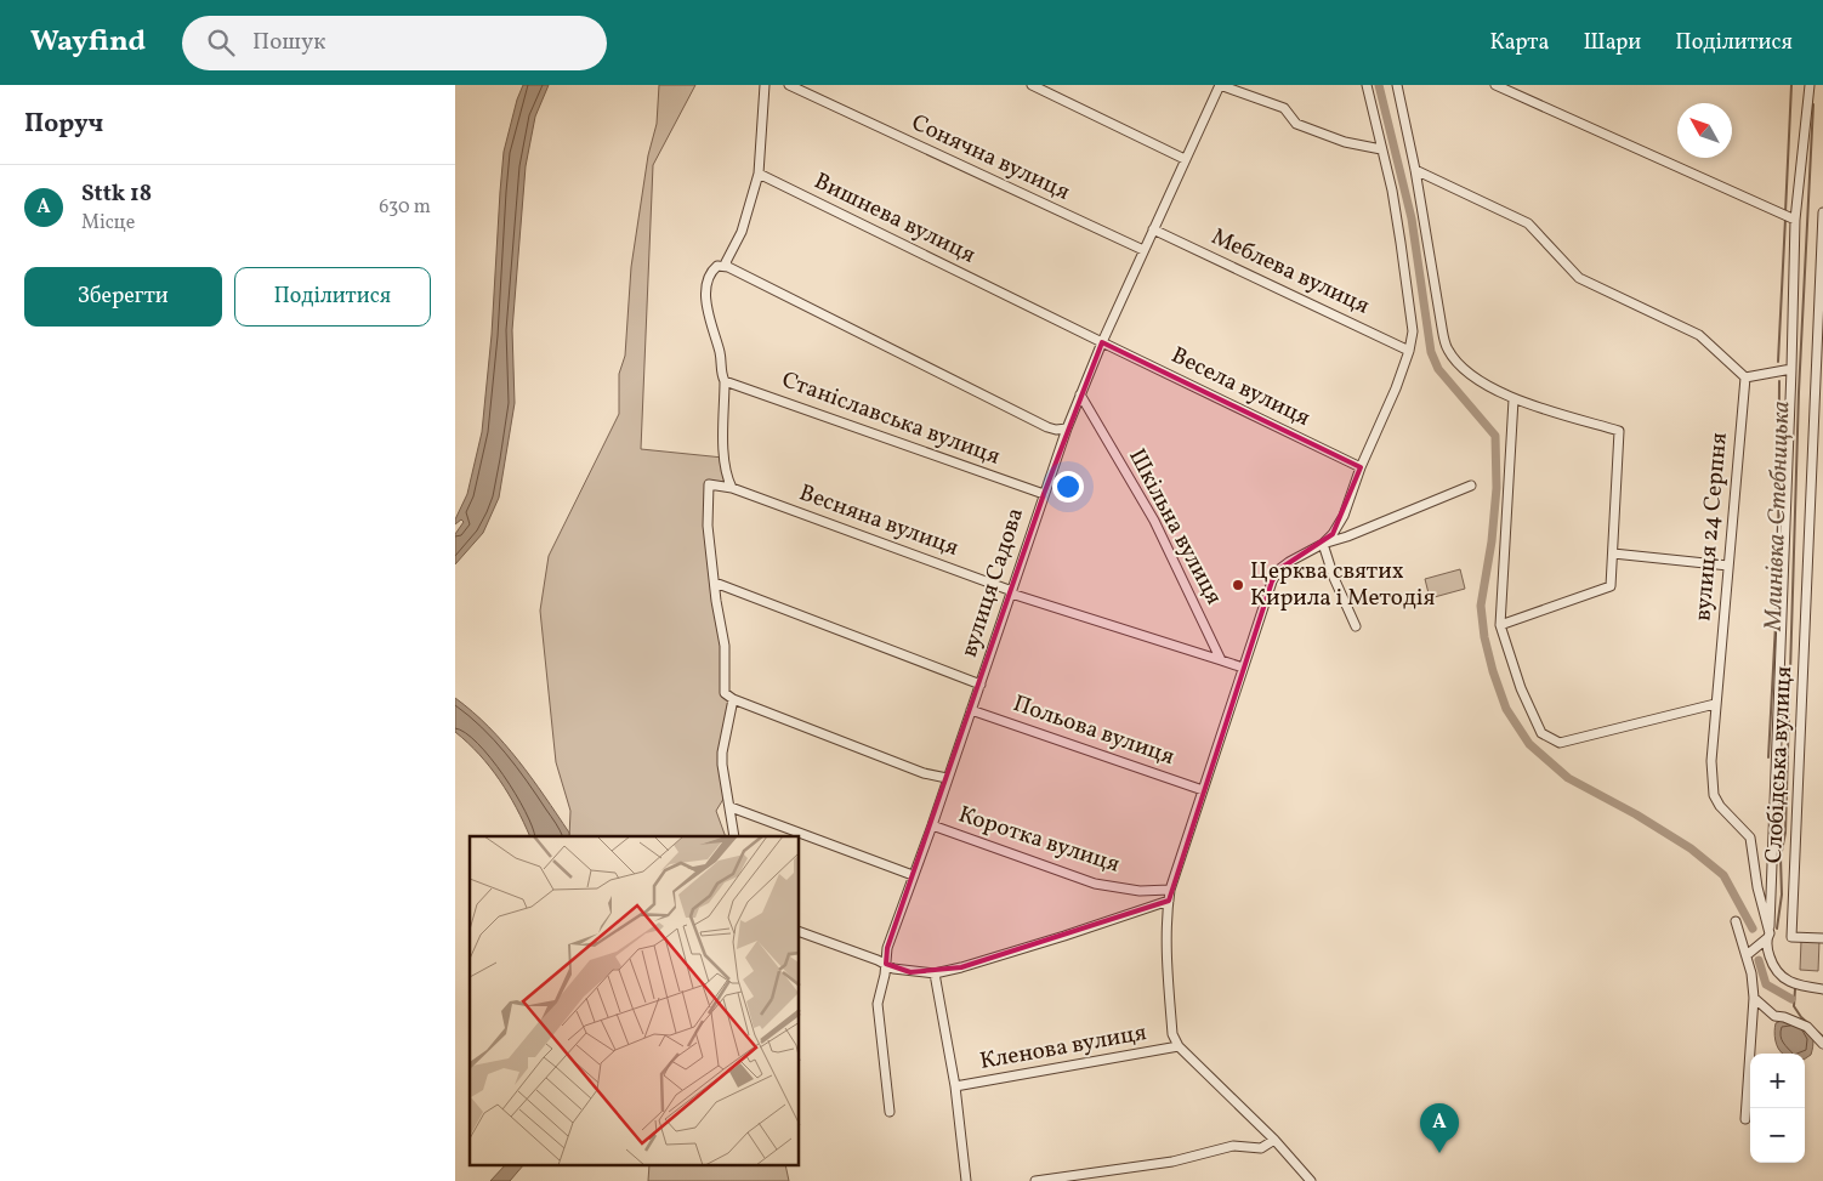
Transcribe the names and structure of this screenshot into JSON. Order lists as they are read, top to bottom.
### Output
{
  "streets": {
    "street": [
      "Сонячна вулиця",
      "Вишнева вулиця",
      "Меблева вулиця",
      "Весела вулиця",
      "Станіславська вулиця",
      "Весняна вулиця",
      "Шкільна вулиця",
      "вулиця 24 Серпня",
      "вулиця Садова",
      "Польова вулиця",
      "Слобідська вулиця",
      "Коротка вулиця",
      "Кленова вулиця"
    ]
  },
  "crossings": [
    ["Сонячна вулиця", "вулиця Садова"],
    ["Вишнева вулиця", "Весела вулиця"],
    ["Вишнева вулиця", "вулиця Садова"],
    ["Меблева вулиця", "вулиця Садова"],
    ["Весела вулиця", "вулиця Садова"],
    ["Станіславська вулиця", "вулиця Садова"],
    ["Весняна вулиця", "Шкільна вулиця"],
    ["Весняна вулиця", "вулиця Садова"],
    ["Шкільна вулиця", "вулиця Садова"],
    ["вулиця Садова", "Польова вулиця"],
    ["вулиця Садова", "Коротка вулиця"]
  ],
  "water": ["Млинівка-Стебницька"],
  "places": ["Церква святих Кирила і Методія"],
  "north": "top left",
  "page": {
    "header": "Wayfind",
    "search": "Пошук",
    "nav": ["Карта", "Шари", "Поділитися"],
    "heading": "Поруч",
    "list": [
      {
        "mark": "A",
        "name": "Sttk 18",
        "note": "Місце",
        "value": "630 m"
      }
    ],
    "buttons": ["Зберегти", "Поділитися"],
    "map_buttons": ["+", "−"],
    "pins": "A"
  }
}
